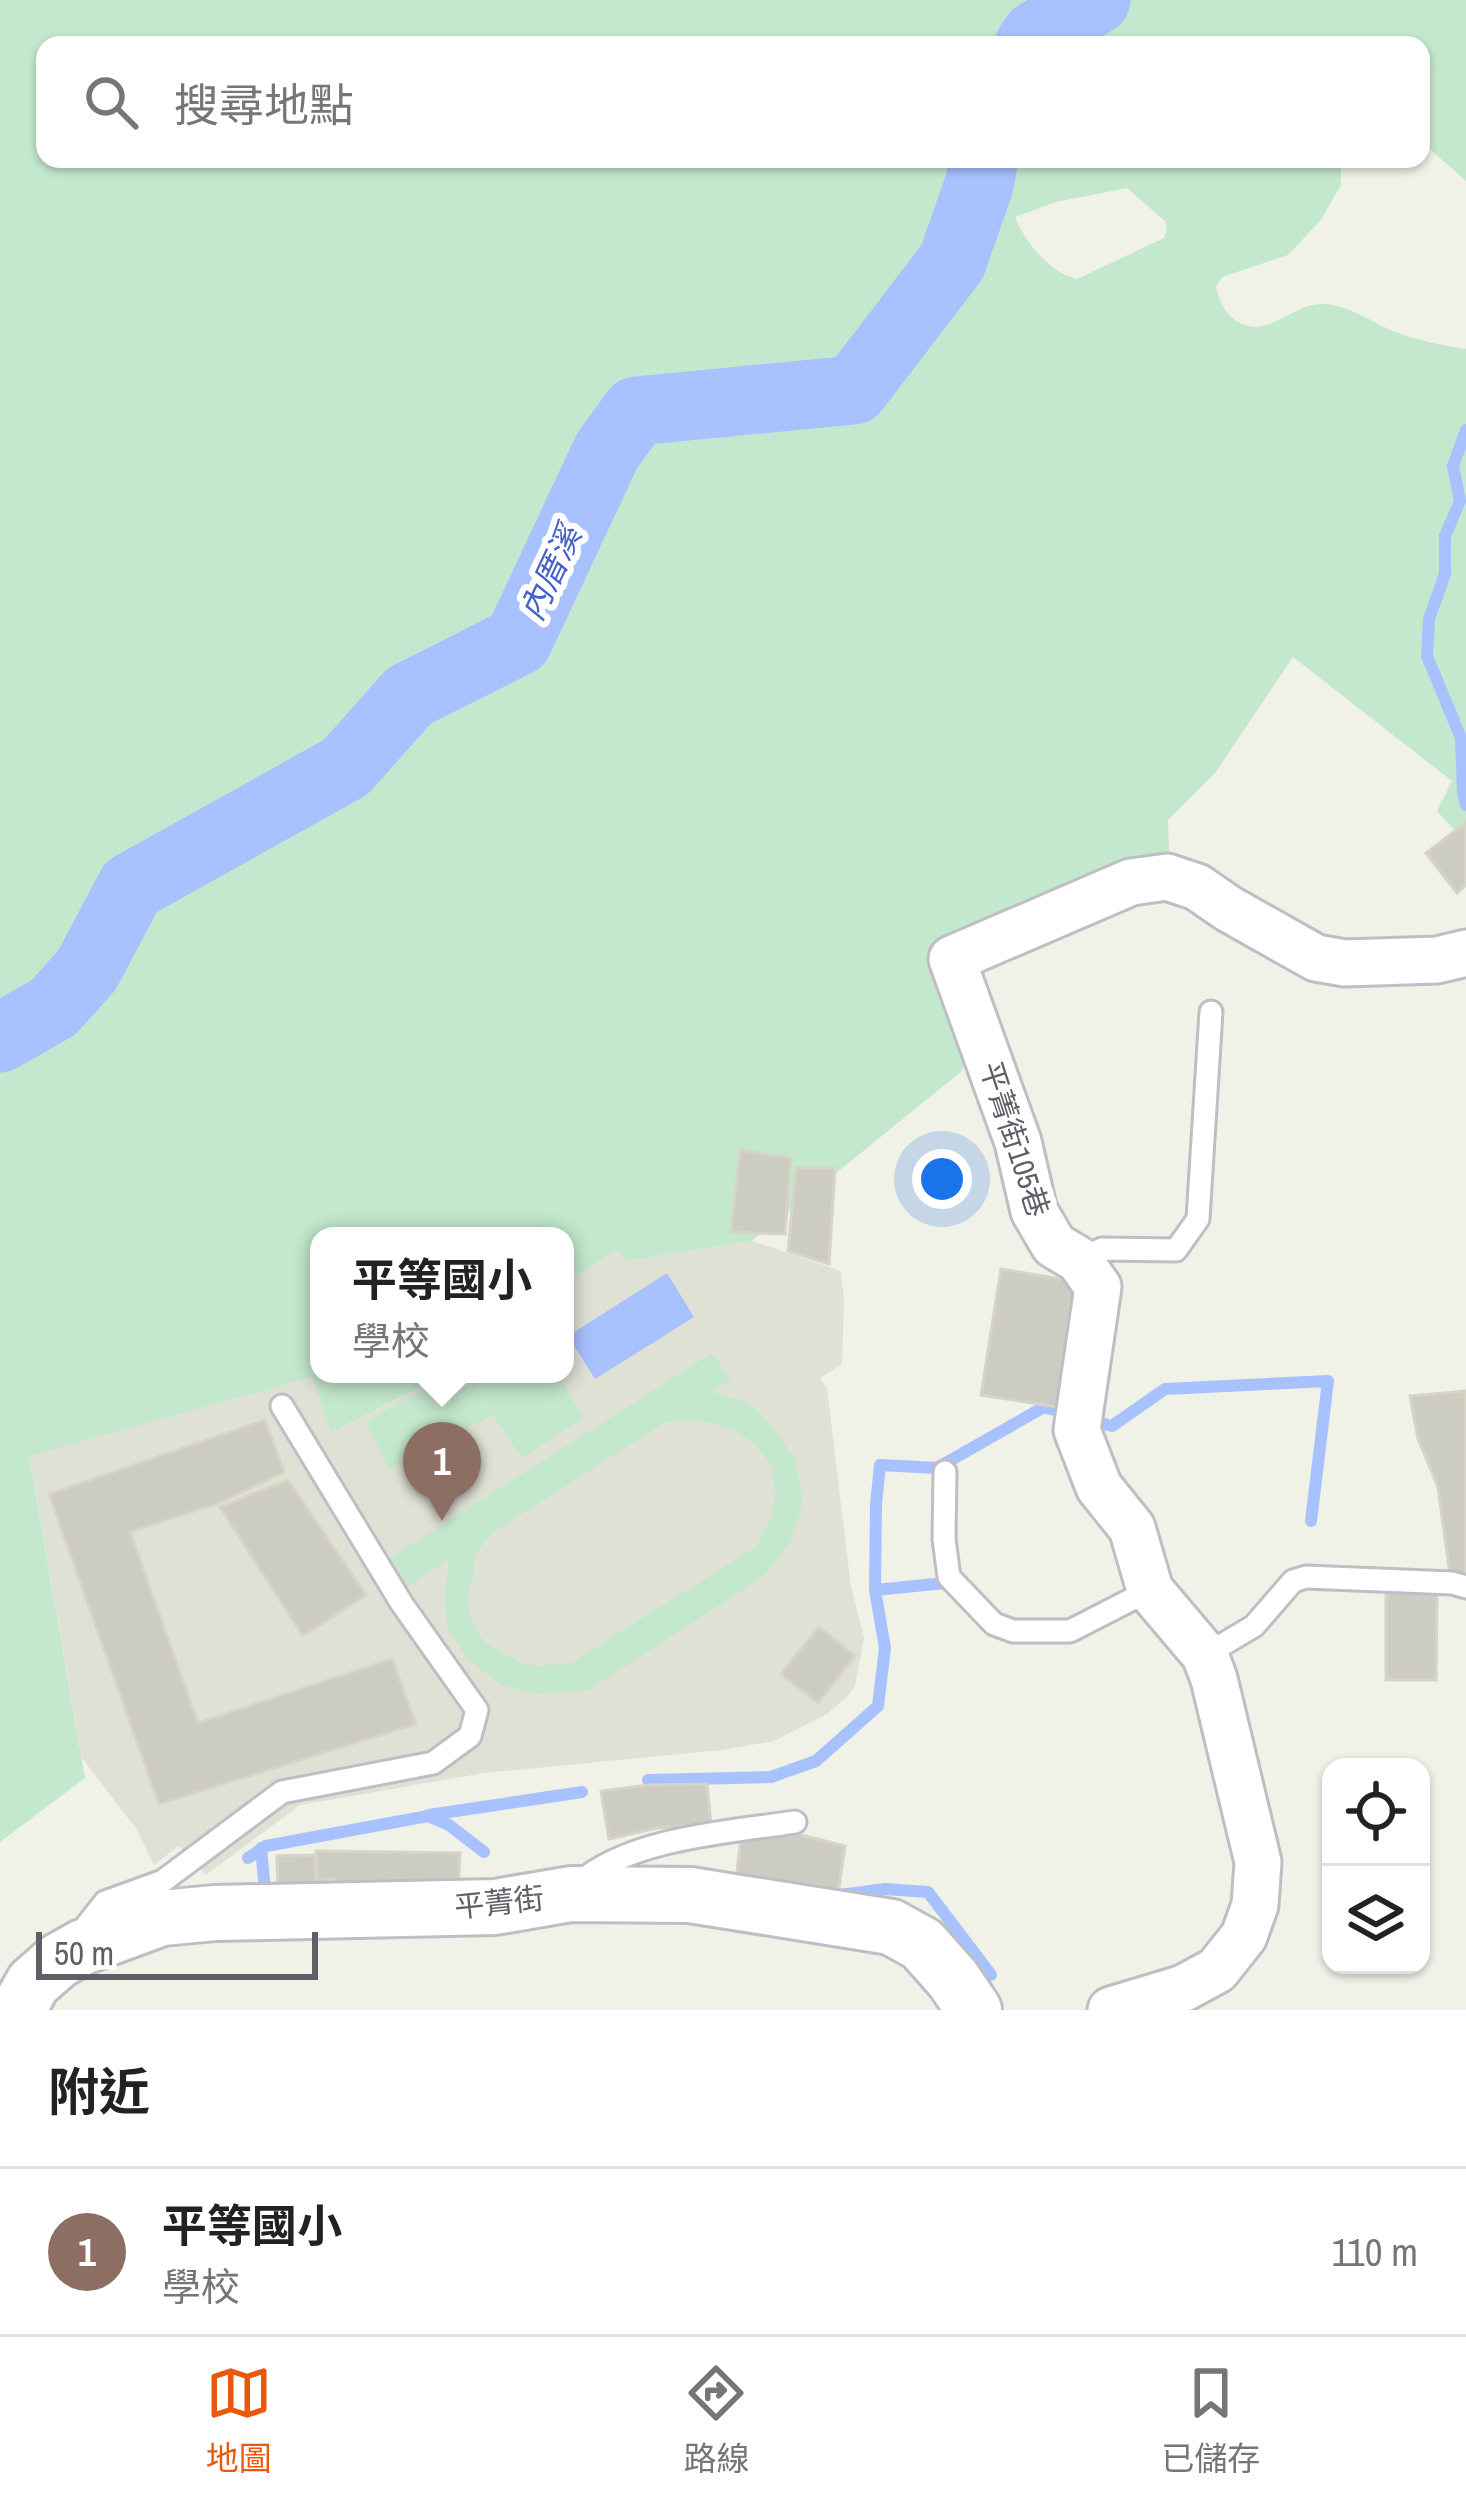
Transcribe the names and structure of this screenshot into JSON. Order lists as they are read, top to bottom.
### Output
{
  "streets": {
    "street": ["平菁街105巷", "平菁街"]
  },
  "water": ["內厝溪"],
  "scale_bar": "50 m",
  "page": {
    "search": "搜尋地點",
    "popup": ["平等國小", "學校"],
    "pins": "1",
    "scale": "50 m",
    "heading": "附近",
    "list": [
      {
        "mark": "1",
        "name": "平等國小",
        "note": "學校",
        "value": "110 m"
      }
    ],
    "nav": ["地圖", "路線", "已儲存"]
  }
}
